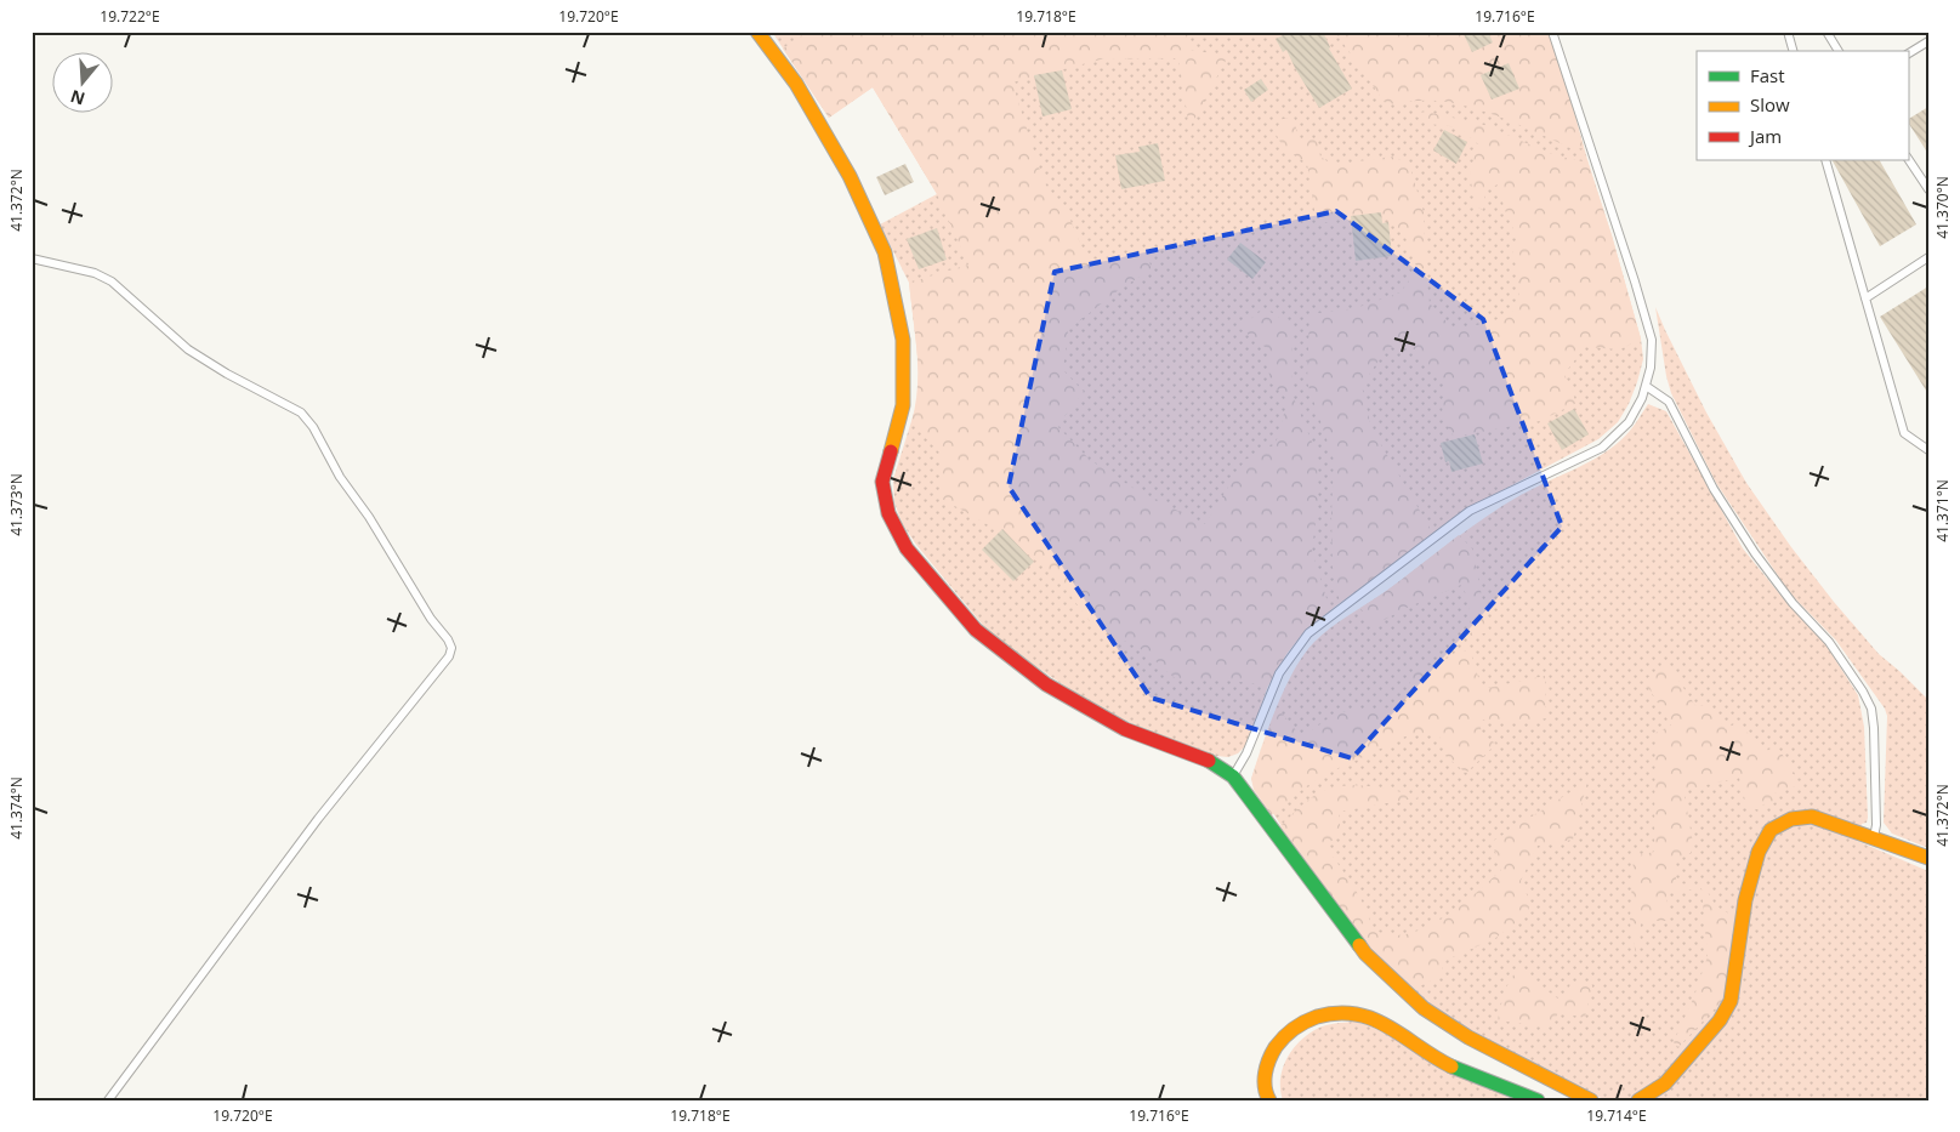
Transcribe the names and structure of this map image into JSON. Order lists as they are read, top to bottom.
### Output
{
  "legend": ["Fast", "Slow", "Jam"],
  "north": "bottom",
  "coordinates": [
    "19.722°E",
    "19.720°E",
    "19.718°E",
    "19.716°E",
    "41.372°N",
    "41.370°N",
    "41.373°N",
    "41.371°N",
    "41.374°N",
    "19.714°E"
  ]
}
